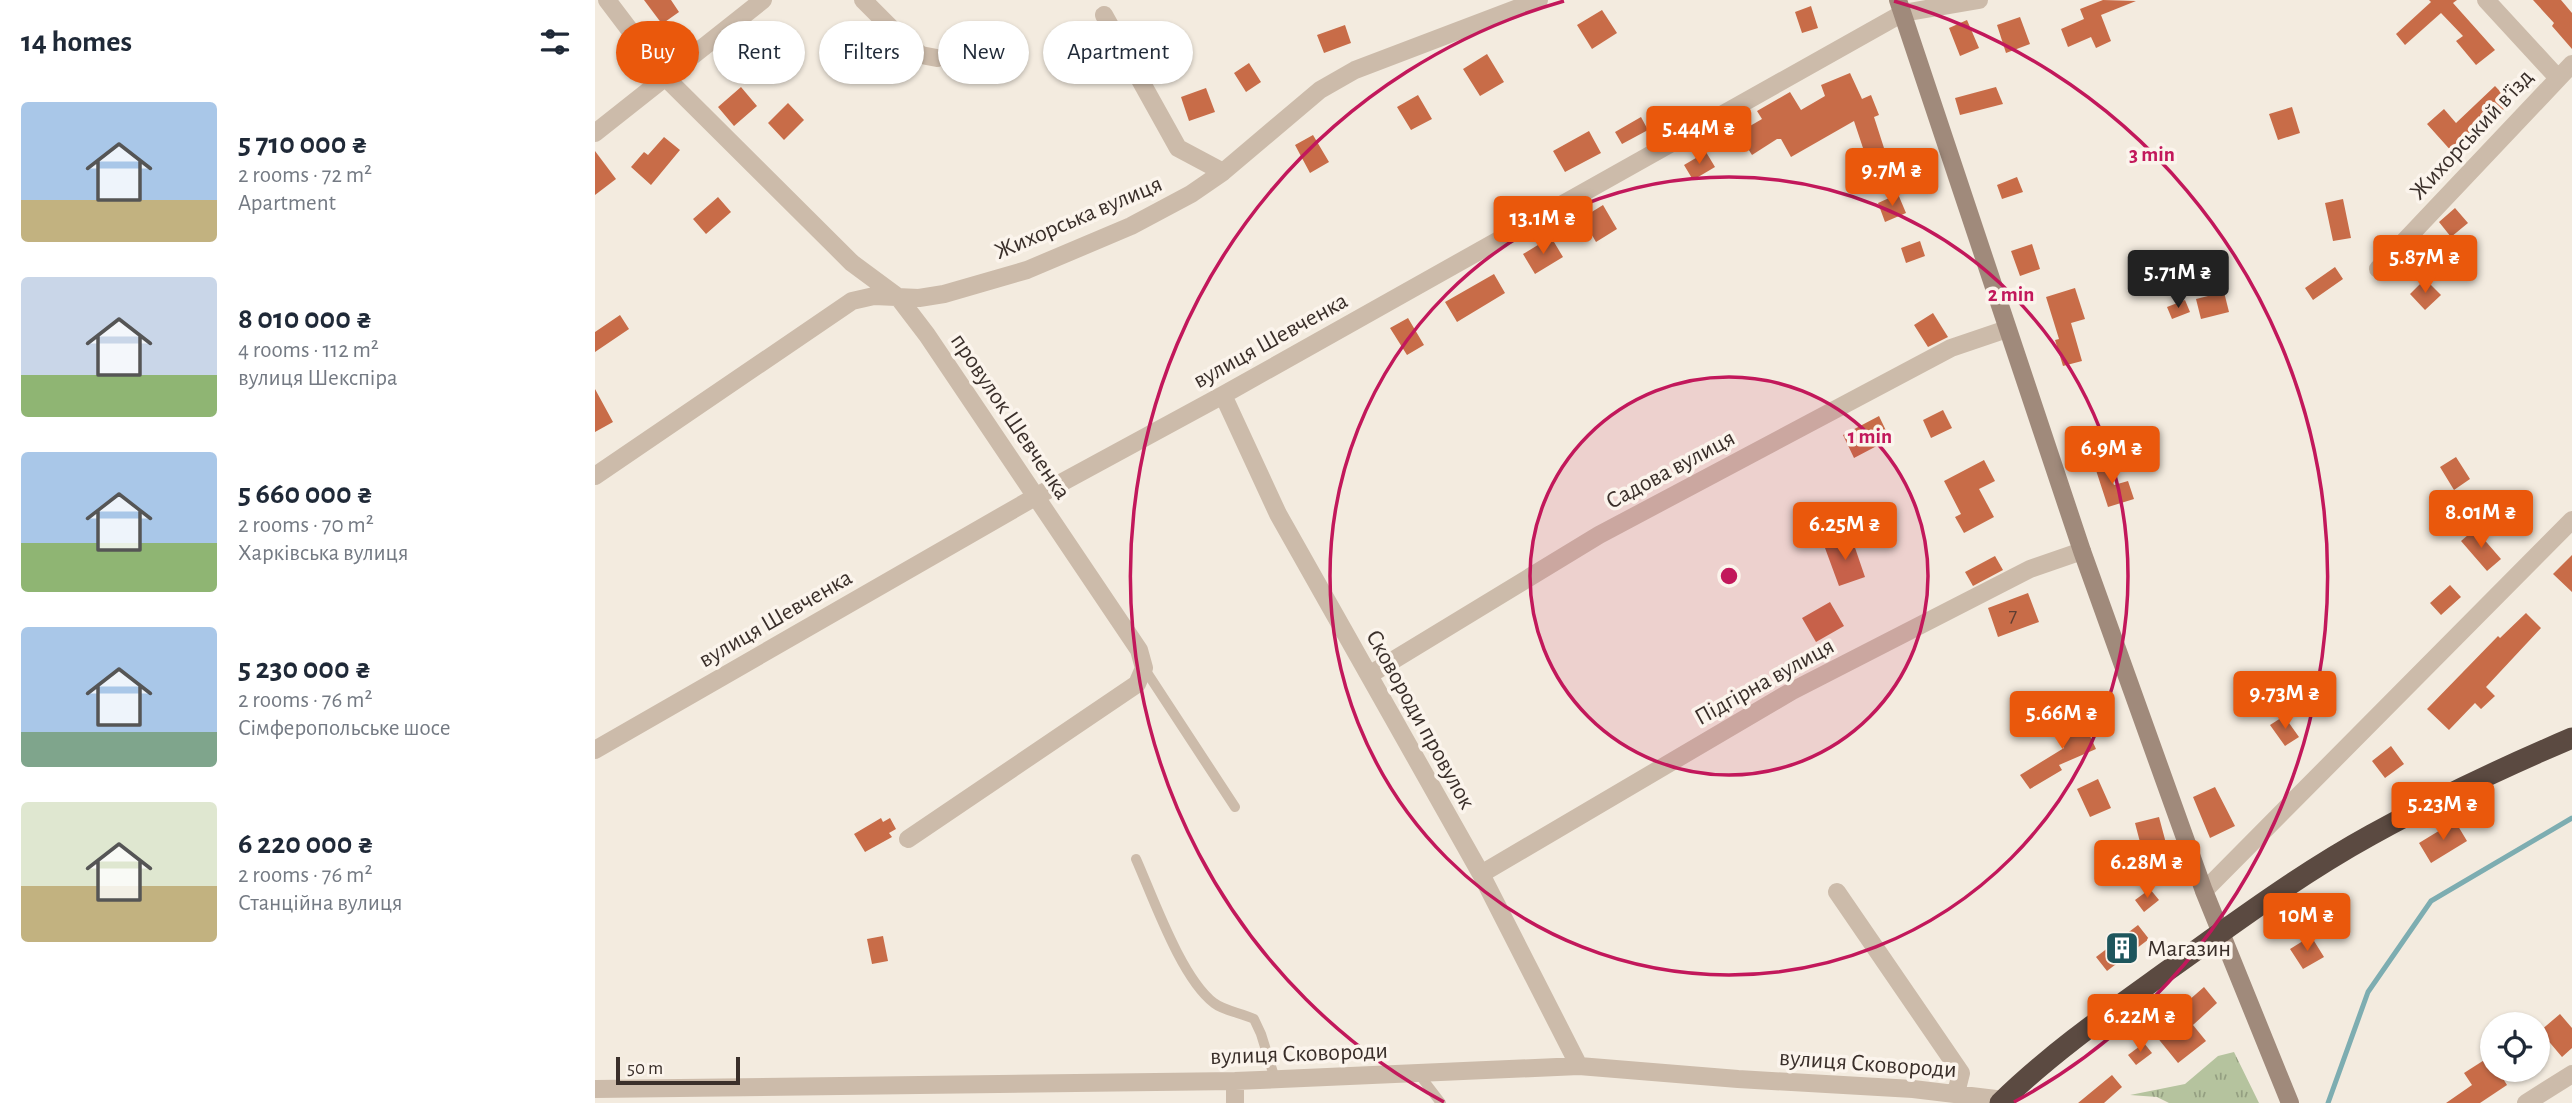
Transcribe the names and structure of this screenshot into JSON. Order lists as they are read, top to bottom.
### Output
{
  "streets": {
    "street": [
      "Жихорський в’їзд",
      "Жихорська вулиця",
      "вулиця Шевченка",
      "провулок Шевченка",
      "Садова вулиця",
      "Підгірна вулиця",
      "Сковороди провулок",
      "вулиця Сковороди"
    ]
  },
  "crossings": [
    ["Жихорська вулиця", "провулок Шевченка"],
    ["вулиця Шевченка", "провулок Шевченка"],
    ["вулиця Шевченка", "Сковороди провулок"],
    ["Садова вулиця", "Сковороди провулок"],
    ["Підгірна вулиця", "Сковороди провулок"],
    ["Сковороди провулок", "вулиця Сковороди"]
  ],
  "places": {
    "building": ["Магазин"]
  },
  "house_numbers": ["7"],
  "scale_bar": "50 m",
  "page": {
    "heading": "14 homes",
    "chip": [
      "Buy",
      "Rent",
      "Filters",
      "New",
      "Apartment"
    ],
    "list": [
      {
        "name": "5 710 000 ₴",
        "note": "2 rooms · 72 m² · Apartment"
      },
      {
        "name": "8 010 000 ₴",
        "note": "4 rooms · 112 m² · вулиця Шекспіра"
      },
      {
        "name": "5 660 000 ₴",
        "note": "2 rooms · 70 m² · Харківська вулиця"
      },
      {
        "name": "5 230 000 ₴",
        "note": "2 rooms · 76 m² · Сімферопольське шосе"
      },
      {
        "name": "6 220 000 ₴",
        "note": "2 rooms · 76 m² · Станційна вулиця"
      }
    ],
    "price": [
      "5.44M ₴",
      "9.7M ₴",
      "13.1M ₴",
      "5.87M ₴",
      "5.71M ₴",
      "6.9M ₴",
      "8.01M ₴",
      "6.25M ₴",
      "9.73M ₴",
      "5.66M ₴",
      "5.23M ₴",
      "6.28M ₴",
      "10M ₴",
      "6.22M ₴"
    ],
    "scale": "50 m"
  },
  "rings": ["3 min", "2 min", "1 min"]
}
